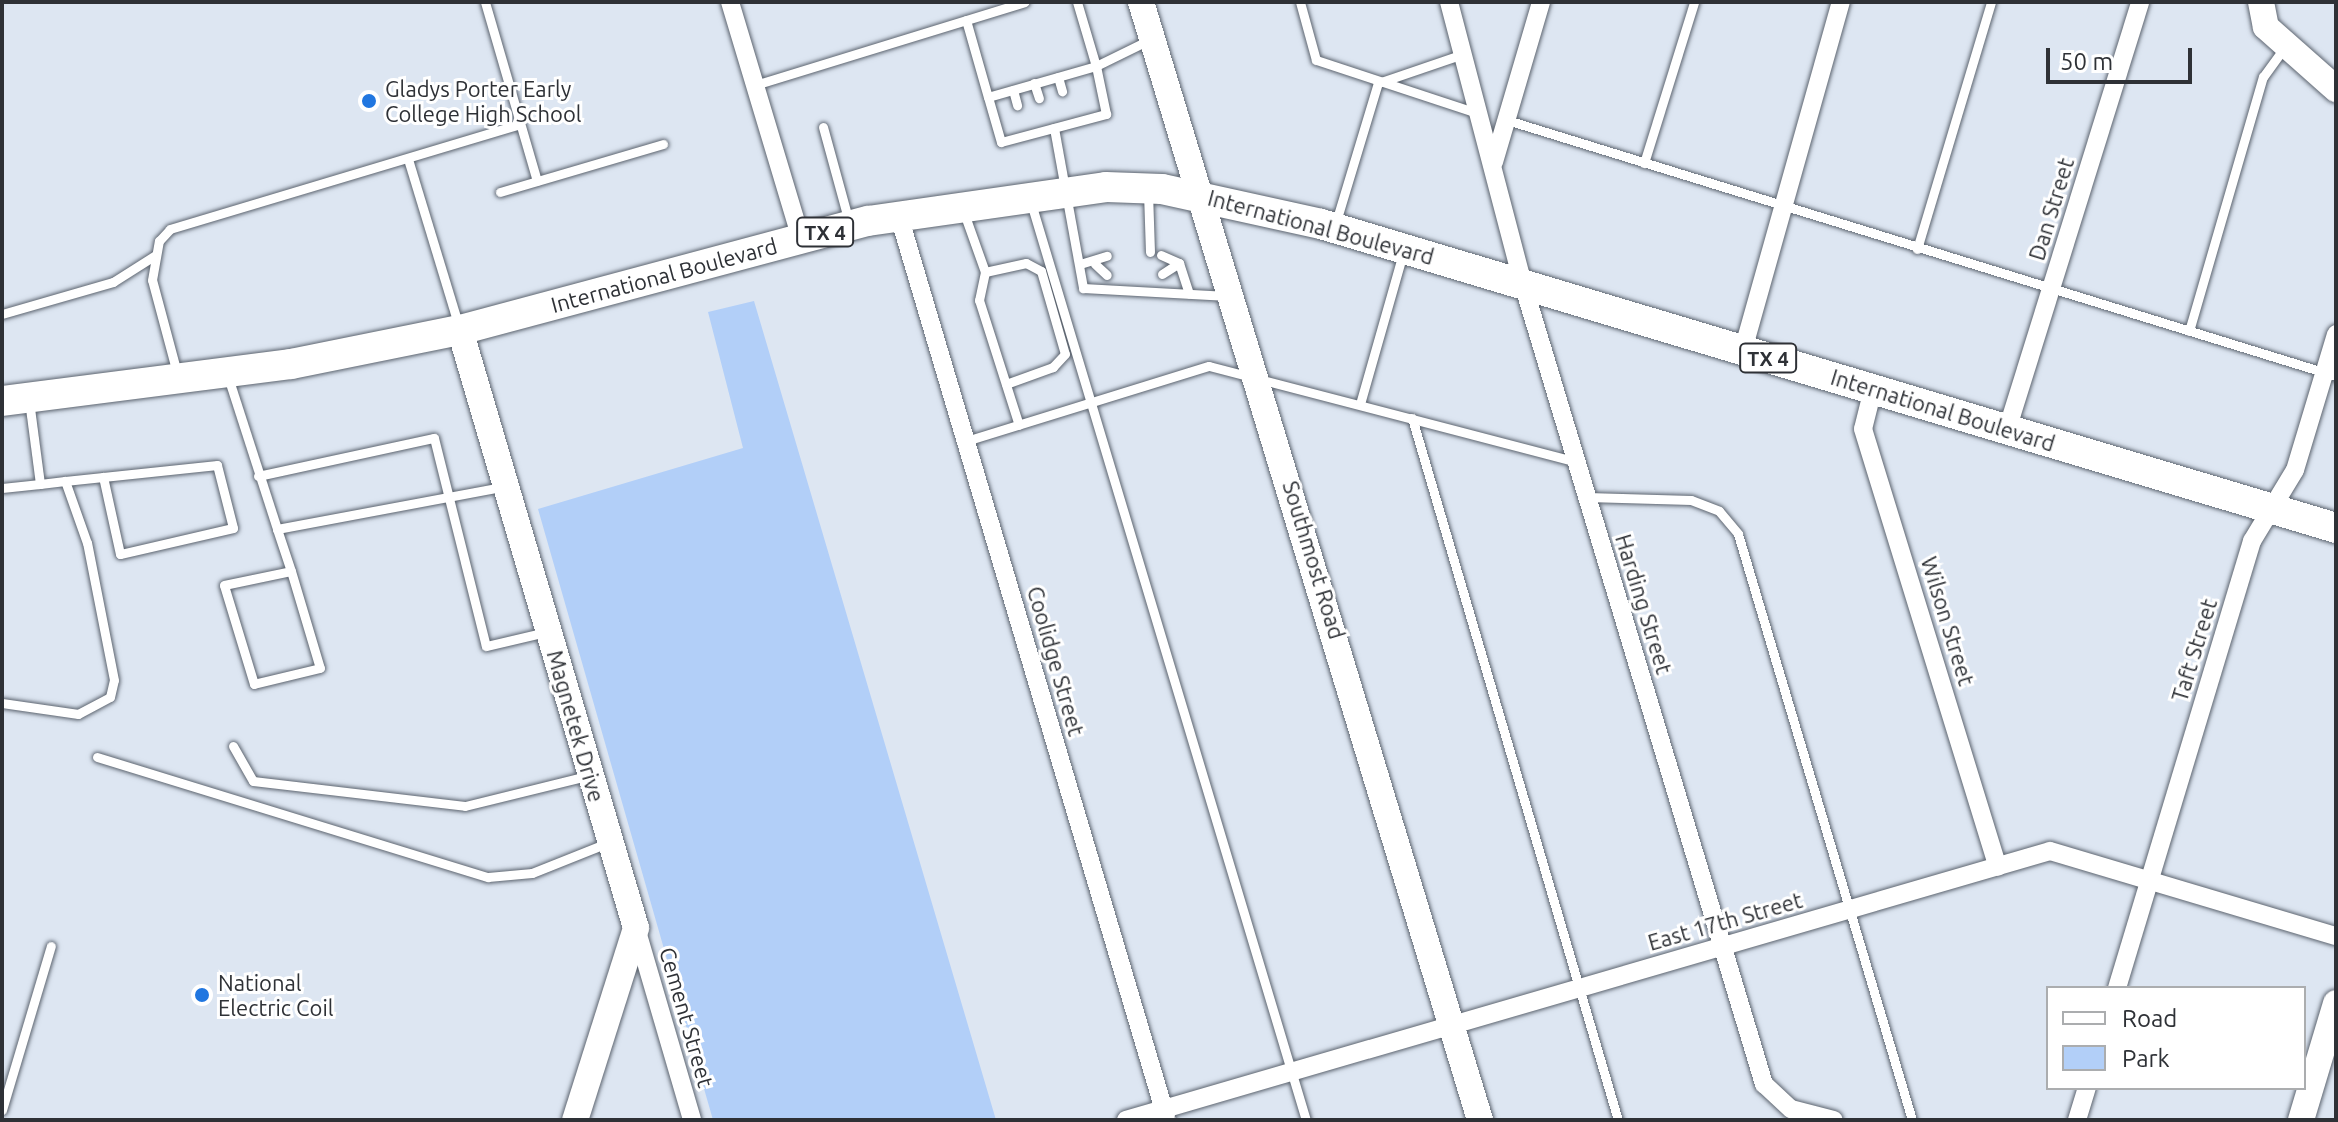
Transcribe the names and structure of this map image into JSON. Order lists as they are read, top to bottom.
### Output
{
  "streets": {
    "main road": ["International Boulevard", "TX 4"],
    "street": [
      "Dan Street",
      "Southmost Road",
      "Harding Street",
      "Wilson Street",
      "Taft Street",
      "Coolidge Street",
      "Magnetek Drive",
      "East 17th Street",
      "Cement Street"
    ]
  },
  "crossings": [
    ["Dan Street", "International Boulevard"],
    ["International Boulevard", "Southmost Road"],
    ["International Boulevard", "Harding Street"],
    ["International Boulevard", "Wilson Street"],
    ["International Boulevard", "Taft Street"],
    ["International Boulevard", "Coolidge Street"],
    ["International Boulevard", "Magnetek Drive"],
    ["Southmost Road", "East 17th Street"],
    ["Harding Street", "East 17th Street"],
    ["Wilson Street", "East 17th Street"],
    ["Taft Street", "East 17th Street"],
    ["Coolidge Street", "East 17th Street"],
    ["Magnetek Drive", "Cement Street"]
  ],
  "places": ["Gladys Porter Early College High School", "National Electric Coil"],
  "legend": ["Road", "Park"],
  "scale_bar": "50 m"
}
